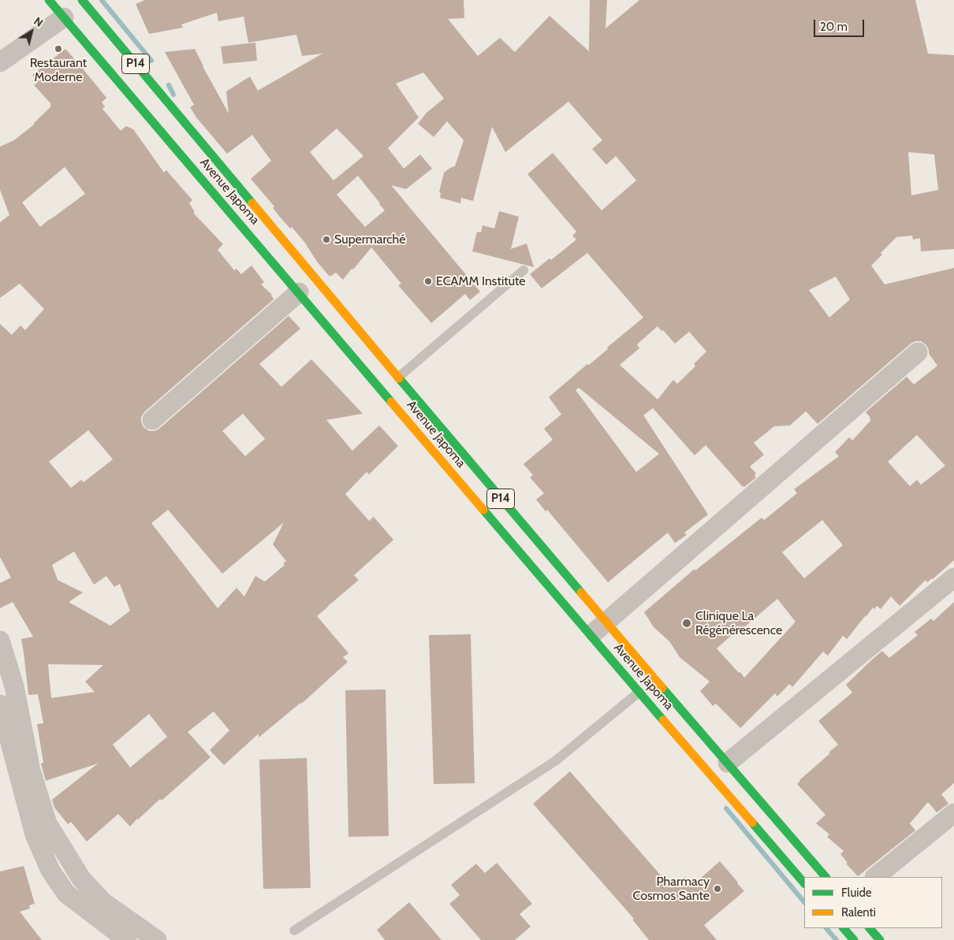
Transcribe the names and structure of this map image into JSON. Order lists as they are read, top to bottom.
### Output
{
  "streets": {
    "main road": ["P14", "Avenue Japoma"]
  },
  "places": [
    "Restaurant Moderne",
    "Supermarché",
    "ECAMM Institute",
    "Clinique La Régénérescence",
    "Pharmacy Cosmos Sante"
  ],
  "legend": ["Fluide", "Ralenti"],
  "scale_bar": "20 m",
  "north": "top right"
}
